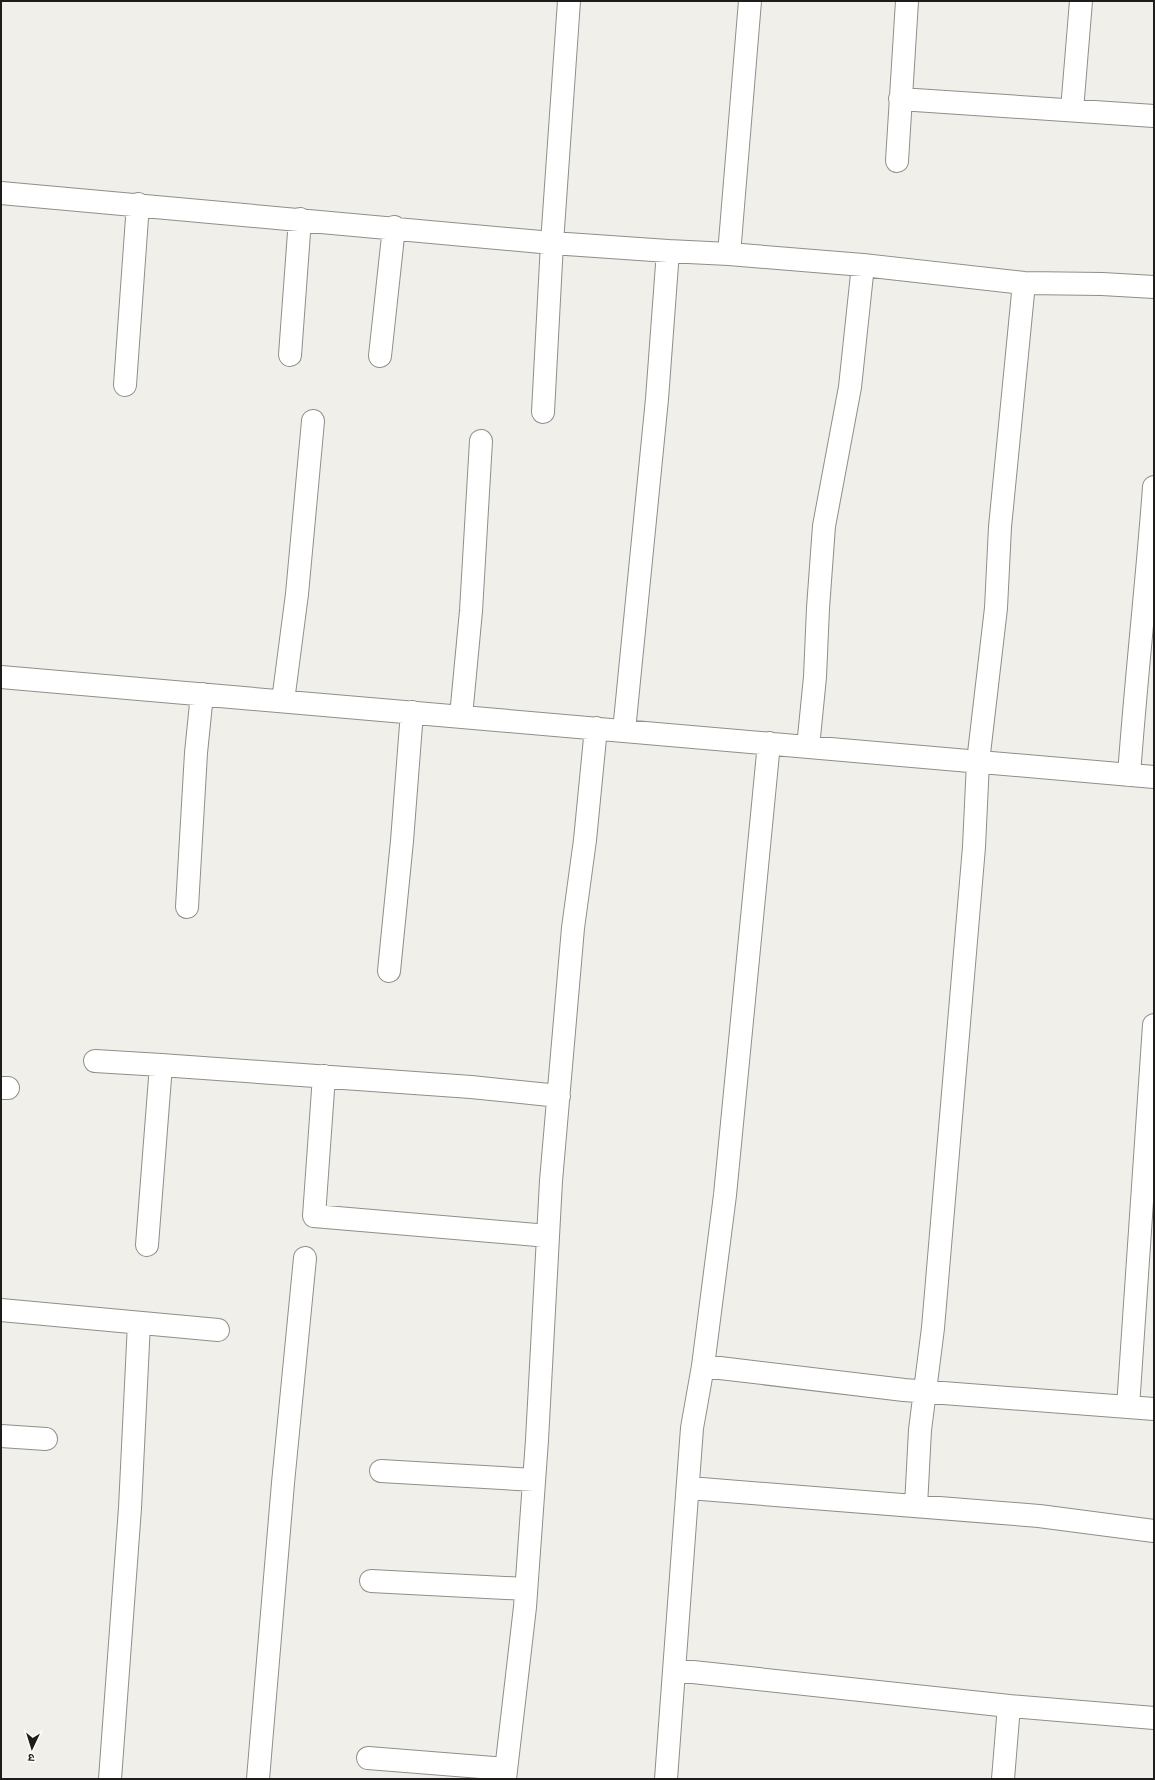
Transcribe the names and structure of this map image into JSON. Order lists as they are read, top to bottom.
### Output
{
  "north": "bottom"
}
